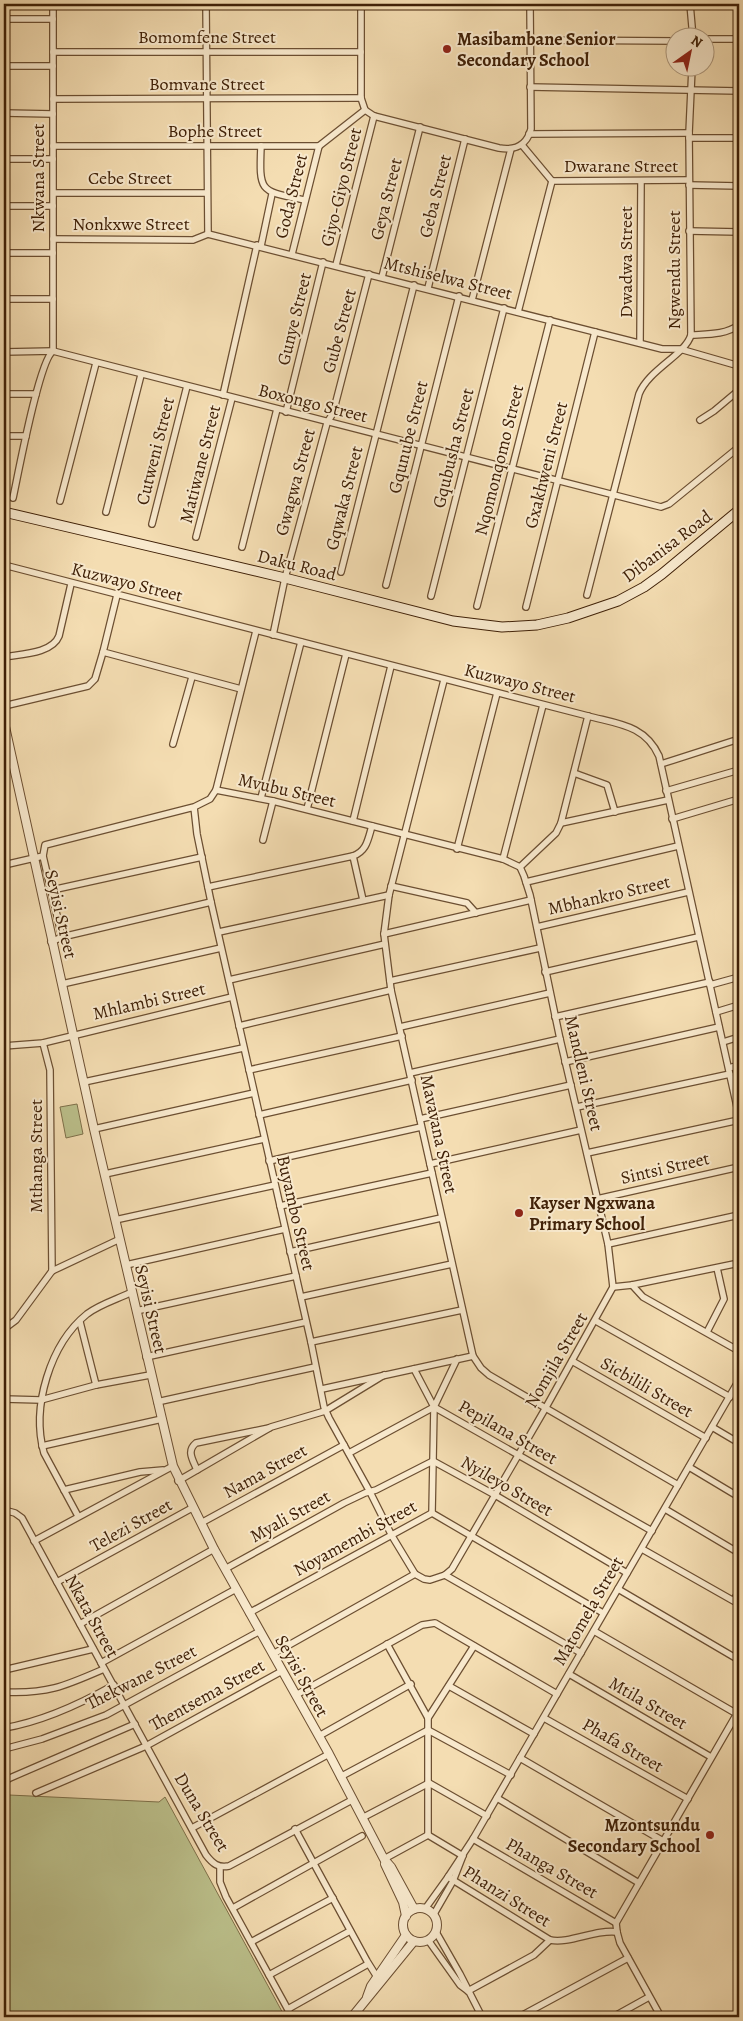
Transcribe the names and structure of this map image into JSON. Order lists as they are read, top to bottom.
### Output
{
  "streets": {
    "main road": ["Dibanisa Road", "Daku Road"],
    "street": [
      "Bomomfene Street",
      "Bomvane Street",
      "Bophe Street",
      "Dwarane Street",
      "Nkwana Street",
      "Cebe Street",
      "Giyo-Giyo Street",
      "Goda Street",
      "Geba Street",
      "Geya Street",
      "Nonkxwe Street",
      "Dwadwa Street",
      "Ngwendu Street",
      "Mtshiselwa Street",
      "Gunye Street",
      "Gube Street",
      "Boxongo Street",
      "Gqunube Street",
      "Gqubusha Street",
      "Cutweni Street",
      "Nqomonqomo Street",
      "Matiwane Street",
      "Gxakhweni Street",
      "Gwagwa Street",
      "Gqwaka Street",
      "Kuzwayo Street",
      "Mvubu Street",
      "Mbhankro Street",
      "Seyisi Street",
      "Mhlambi Street",
      "Mandleni Street",
      "Mavavana Street",
      "Mthanga Street",
      "Sintsi Street",
      "Buyambo Street",
      "Nomjila Street",
      "Sicbilili Street",
      "Pepilana Street",
      "Nama Street",
      "Nyileyo Street",
      "Myali Street",
      "Telezi Street",
      "Noyamembi Street",
      "Matomela Street",
      "Nkata Street",
      "Thekwane Street",
      "Thentsema Street",
      "Mtila Street",
      "Phafa Street",
      "Duna Street",
      "Phanga Street",
      "Phanzi Street"
    ]
  },
  "crossings": [
    ["Bomomfene Street", "Nkwana Street"],
    ["Bomvane Street", "Nkwana Street"],
    ["Bophe Street", "Nkwana Street"],
    ["Bophe Street", "Goda Street"],
    ["Dwarane Street", "Dwadwa Street"],
    ["Dwarane Street", "Ngwendu Street"],
    ["Dwarane Street", "Mtshiselwa Street"],
    ["Nkwana Street", "Cebe Street"],
    ["Nkwana Street", "Nonkxwe Street"],
    ["Nkwana Street", "Boxongo Street"],
    ["Giyo-Giyo Street", "Mtshiselwa Street"],
    ["Goda Street", "Mtshiselwa Street"],
    ["Geba Street", "Mtshiselwa Street"],
    ["Geya Street", "Mtshiselwa Street"],
    ["Nonkxwe Street", "Mtshiselwa Street"],
    ["Dwadwa Street", "Mtshiselwa Street"],
    ["Ngwendu Street", "Mtshiselwa Street"],
    ["Ngwendu Street", "Boxongo Street"],
    ["Mtshiselwa Street", "Gunye Street"],
    ["Mtshiselwa Street", "Gube Street"],
    ["Mtshiselwa Street", "Gqunube Street"],
    ["Mtshiselwa Street", "Gqubusha Street"],
    ["Mtshiselwa Street", "Nqomonqomo Street"],
    ["Mtshiselwa Street", "Gxakhweni Street"],
    ["Mtshiselwa Street", "Gqwaka Street"],
    ["Gunye Street", "Boxongo Street"],
    ["Gube Street", "Boxongo Street"],
    ["Gube Street", "Gwagwa Street"],
    ["Boxongo Street", "Gqunube Street"],
    ["Boxongo Street", "Gqubusha Street"],
    ["Boxongo Street", "Cutweni Street"],
    ["Boxongo Street", "Nqomonqomo Street"],
    ["Boxongo Street", "Matiwane Street"],
    ["Boxongo Street", "Gxakhweni Street"],
    ["Boxongo Street", "Gwagwa Street"],
    ["Boxongo Street", "Gqwaka Street"],
    ["Gwagwa Street", "Daku Road"],
    ["Gwagwa Street", "Kuzwayo Street"],
    ["Dibanisa Road", "Daku Road"],
    ["Kuzwayo Street", "Mbhankro Street"],
    ["Kuzwayo Street", "Mavavana Street"],
    ["Mvubu Street", "Seyisi Street"],
    ["Mvubu Street", "Mandleni Street"],
    ["Mvubu Street", "Mavavana Street"],
    ["Mvubu Street", "Buyambo Street"],
    ["Mbhankro Street", "Mandleni Street"],
    ["Seyisi Street", "Mhlambi Street"],
    ["Seyisi Street", "Nama Street"],
    ["Seyisi Street", "Myali Street"],
    ["Seyisi Street", "Telezi Street"],
    ["Seyisi Street", "Noyamembi Street"],
    ["Seyisi Street", "Matomela Street"],
    ["Seyisi Street", "Thekwane Street"],
    ["Seyisi Street", "Thentsema Street"],
    ["Seyisi Street", "Duna Street"],
    ["Mhlambi Street", "Mthanga Street"],
    ["Mhlambi Street", "Buyambo Street"],
    ["Mandleni Street", "Sintsi Street"],
    ["Mandleni Street", "Nomjila Street"],
    ["Mavavana Street", "Nomjila Street"],
    ["Mavavana Street", "Matomela Street"],
    ["Buyambo Street", "Pepilana Street"],
    ["Buyambo Street", "Nama Street"],
    ["Buyambo Street", "Nyileyo Street"],
    ["Buyambo Street", "Myali Street"],
    ["Buyambo Street", "Noyamembi Street"],
    ["Nomjila Street", "Sicbilili Street"],
    ["Nomjila Street", "Pepilana Street"],
    ["Nomjila Street", "Nyileyo Street"],
    ["Nomjila Street", "Noyamembi Street"],
    ["Sicbilili Street", "Matomela Street"],
    ["Pepilana Street", "Matomela Street"],
    ["Nyileyo Street", "Myali Street"],
    ["Nyileyo Street", "Matomela Street"],
    ["Telezi Street", "Nkata Street"],
    ["Noyamembi Street", "Matomela Street"],
    ["Matomela Street", "Mtila Street"],
    ["Matomela Street", "Phafa Street"],
    ["Matomela Street", "Phanga Street"],
    ["Matomela Street", "Phanzi Street"],
    ["Nkata Street", "Thekwane Street"],
    ["Nkata Street", "Thentsema Street"],
    ["Nkata Street", "Duna Street"],
    ["Thentsema Street", "Duna Street"]
  ],
  "places": ["Masibambane Senior Secondary School", "Kayser Ngxwana Primary School", "Mzontsundu Secondary School"],
  "north": "top right"
}
